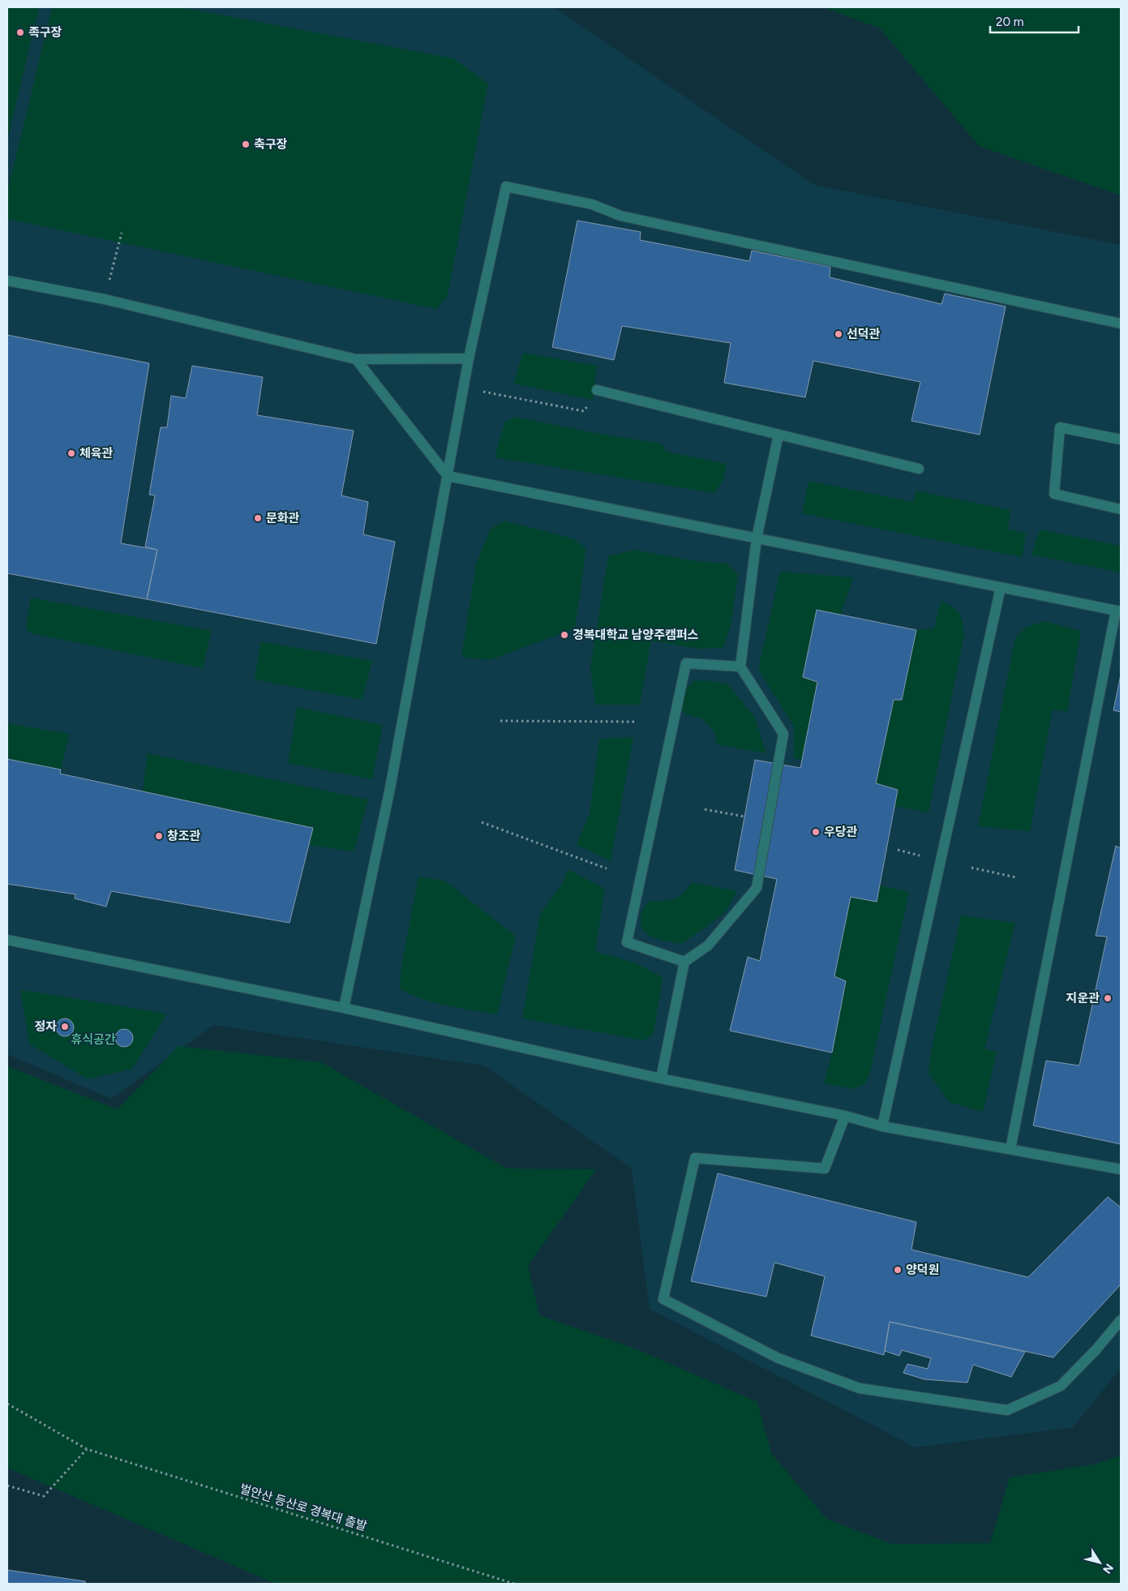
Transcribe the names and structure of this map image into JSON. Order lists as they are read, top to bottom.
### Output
{
  "streets": {
    "path": ["벌안산 등산로 경복대 출발"]
  },
  "parks": ["휴식공간"],
  "places": [
    "족구장",
    "축구장",
    "선덕관",
    "체육관",
    "문화관",
    "경복대학교 남양주캠퍼스",
    "우당관",
    "창조관",
    "지운관",
    "정자",
    "양덕원"
  ],
  "scale_bar": "20 m",
  "north": "bottom right"
}
